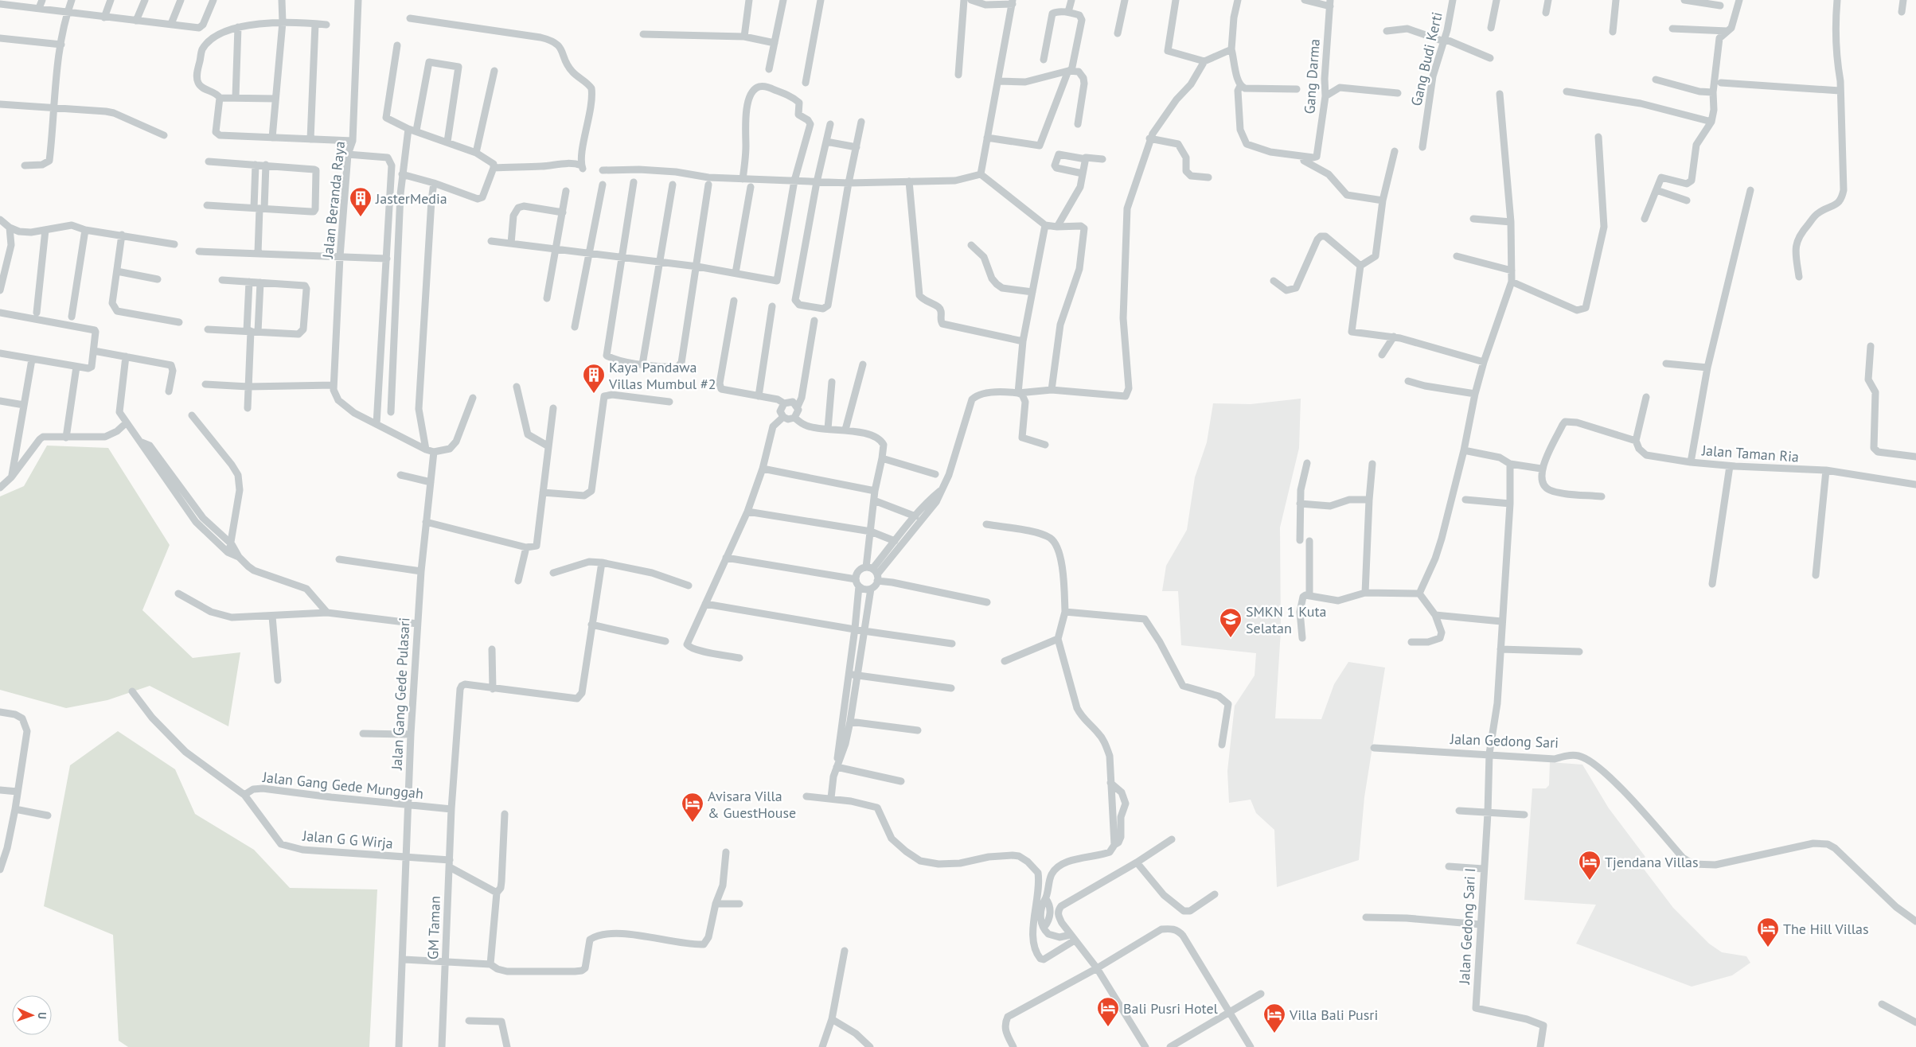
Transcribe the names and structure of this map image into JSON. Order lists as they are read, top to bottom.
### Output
{
  "streets": {
    "street": [
      "Gang Budi Kerti",
      "Gang Darma",
      "Jalan Beranda Raya",
      "Jalan Taman Ria",
      "Jalan Gang Gede Pulasari",
      "Jalan Gedong Sari",
      "Jalan Gang Gede Munggah",
      "Jalan G G Wirja",
      "Jalan Gedong Sari I",
      "GM Taman"
    ]
  },
  "crossings": [
    ["Jalan Gang Gede Pulasari", "Jalan Gang Gede Munggah"],
    ["Jalan Gang Gede Pulasari", "Jalan G G Wirja"],
    ["Jalan Gedong Sari", "Jalan Gedong Sari I"],
    ["Jalan Gang Gede Munggah", "Jalan G G Wirja"],
    ["Jalan Gang Gede Munggah", "GM Taman"],
    ["Jalan G G Wirja", "GM Taman"]
  ],
  "places": {
    "building": ["JasterMedia", "Kaya Pandawa Villas Mumbul #2"],
    "school or university": ["SMKN 1 Kuta Selatan"],
    "hotel": [
      "Avisara Villa & GuestHouse",
      "Tjendana Villas",
      "The Hill Villas",
      "Bali Pusri Hotel",
      "Villa Bali Pusri"
    ]
  },
  "north": "right"
}
